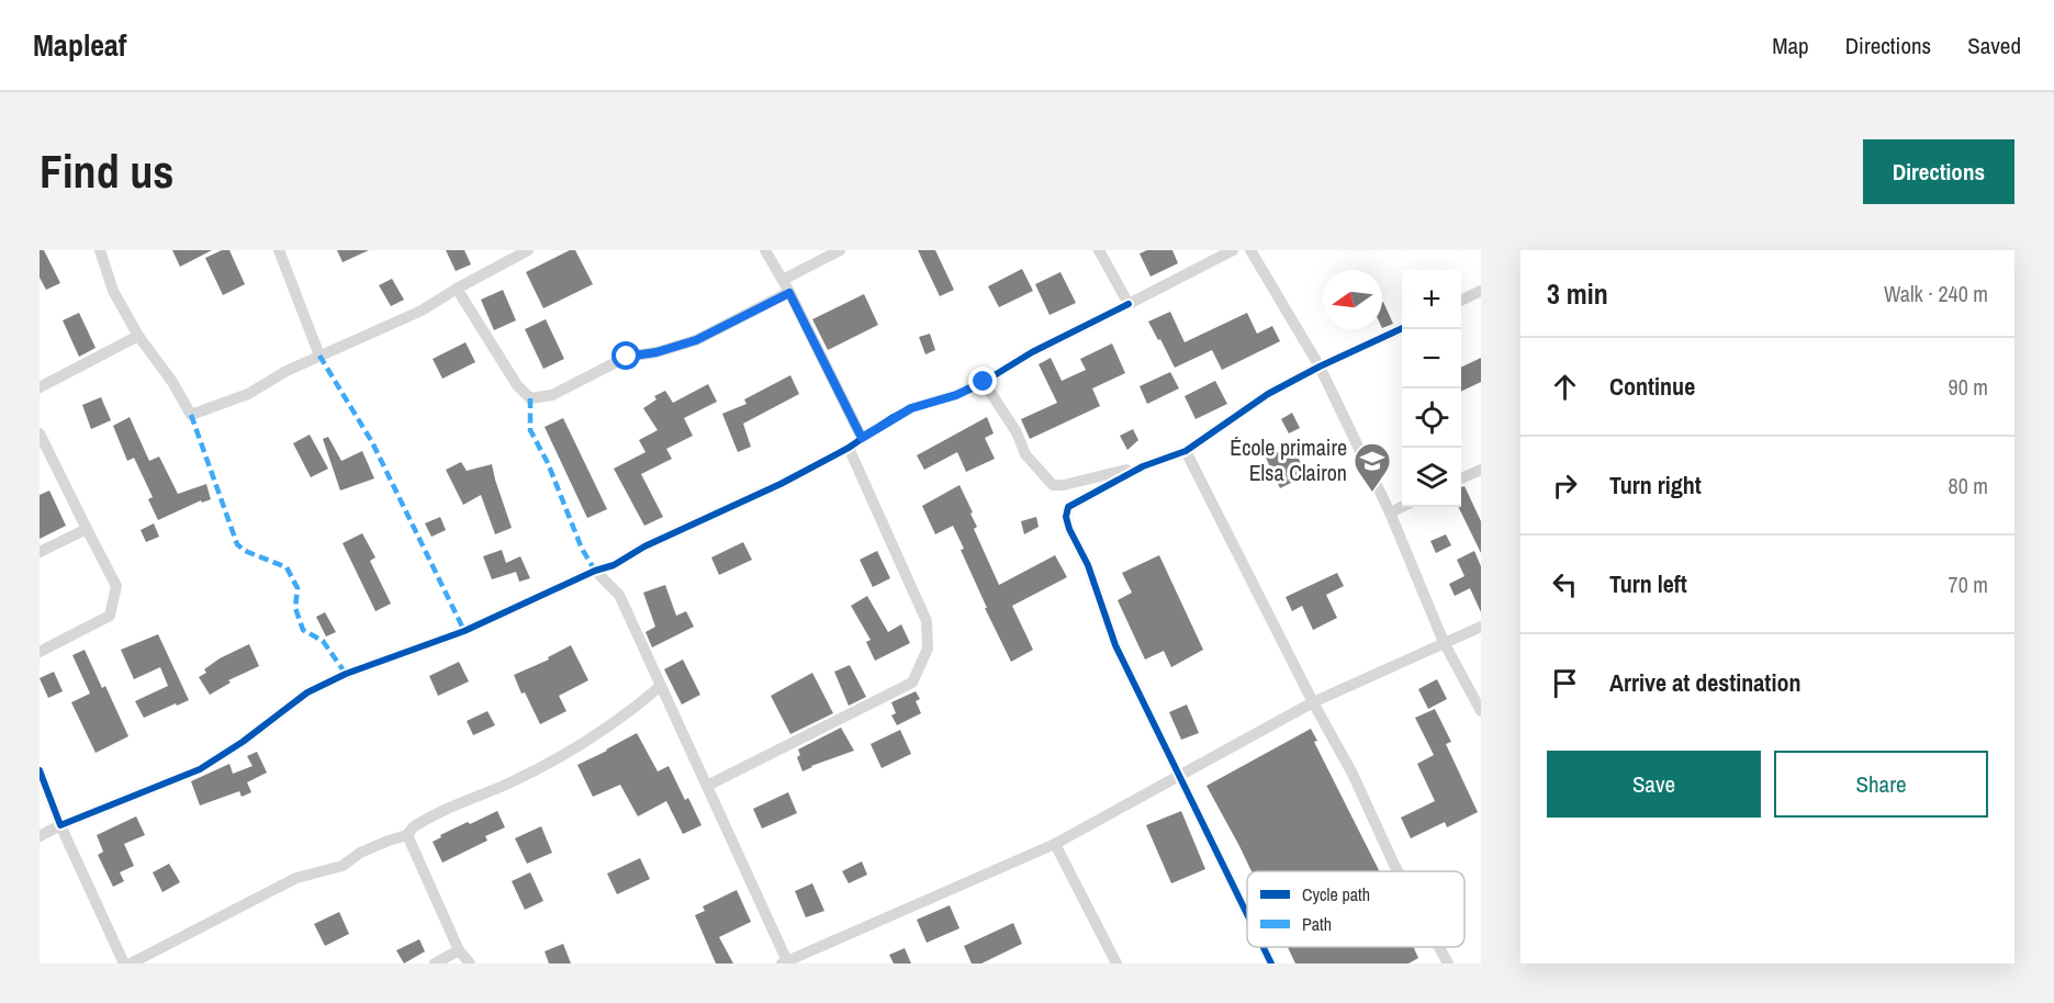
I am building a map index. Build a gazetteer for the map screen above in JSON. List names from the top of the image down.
{
  "places": {
    "school or university": ["École primaire Elsa Clairon"]
  },
  "legend": ["Cycle path", "Path"],
  "north": "left",
  "page": {
    "header": "Mapleaf",
    "nav": ["Map", "Directions", "Saved"],
    "buttons": [
      "Directions",
      ["Save", "Share"]
    ],
    "title": "Find us",
    "heading": ["3 min", "Walk · 240 m"],
    "map_buttons": ["+", "−"],
    "list": [
      ["Continue", "90 m"],
      ["Turn right", "80 m"],
      ["Turn left", "70 m"],
      "Arrive at destination"
    ]
  }
}
